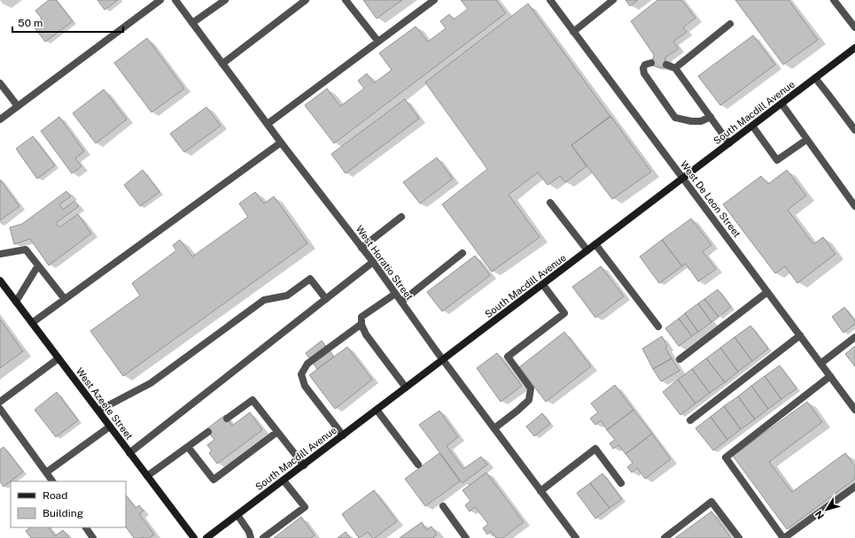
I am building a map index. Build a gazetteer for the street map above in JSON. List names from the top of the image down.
{
  "streets": {
    "street": [
      "South Macdill Avenue",
      "West De Leon Street",
      "West Horatio Street",
      "West Azeele Street"
    ]
  },
  "crossings": [
    ["South Macdill Avenue", "West De Leon Street"],
    ["South Macdill Avenue", "West Horatio Street"]
  ],
  "legend": ["Road", "Building"],
  "scale_bar": "50 m",
  "north": "bottom left"
}
